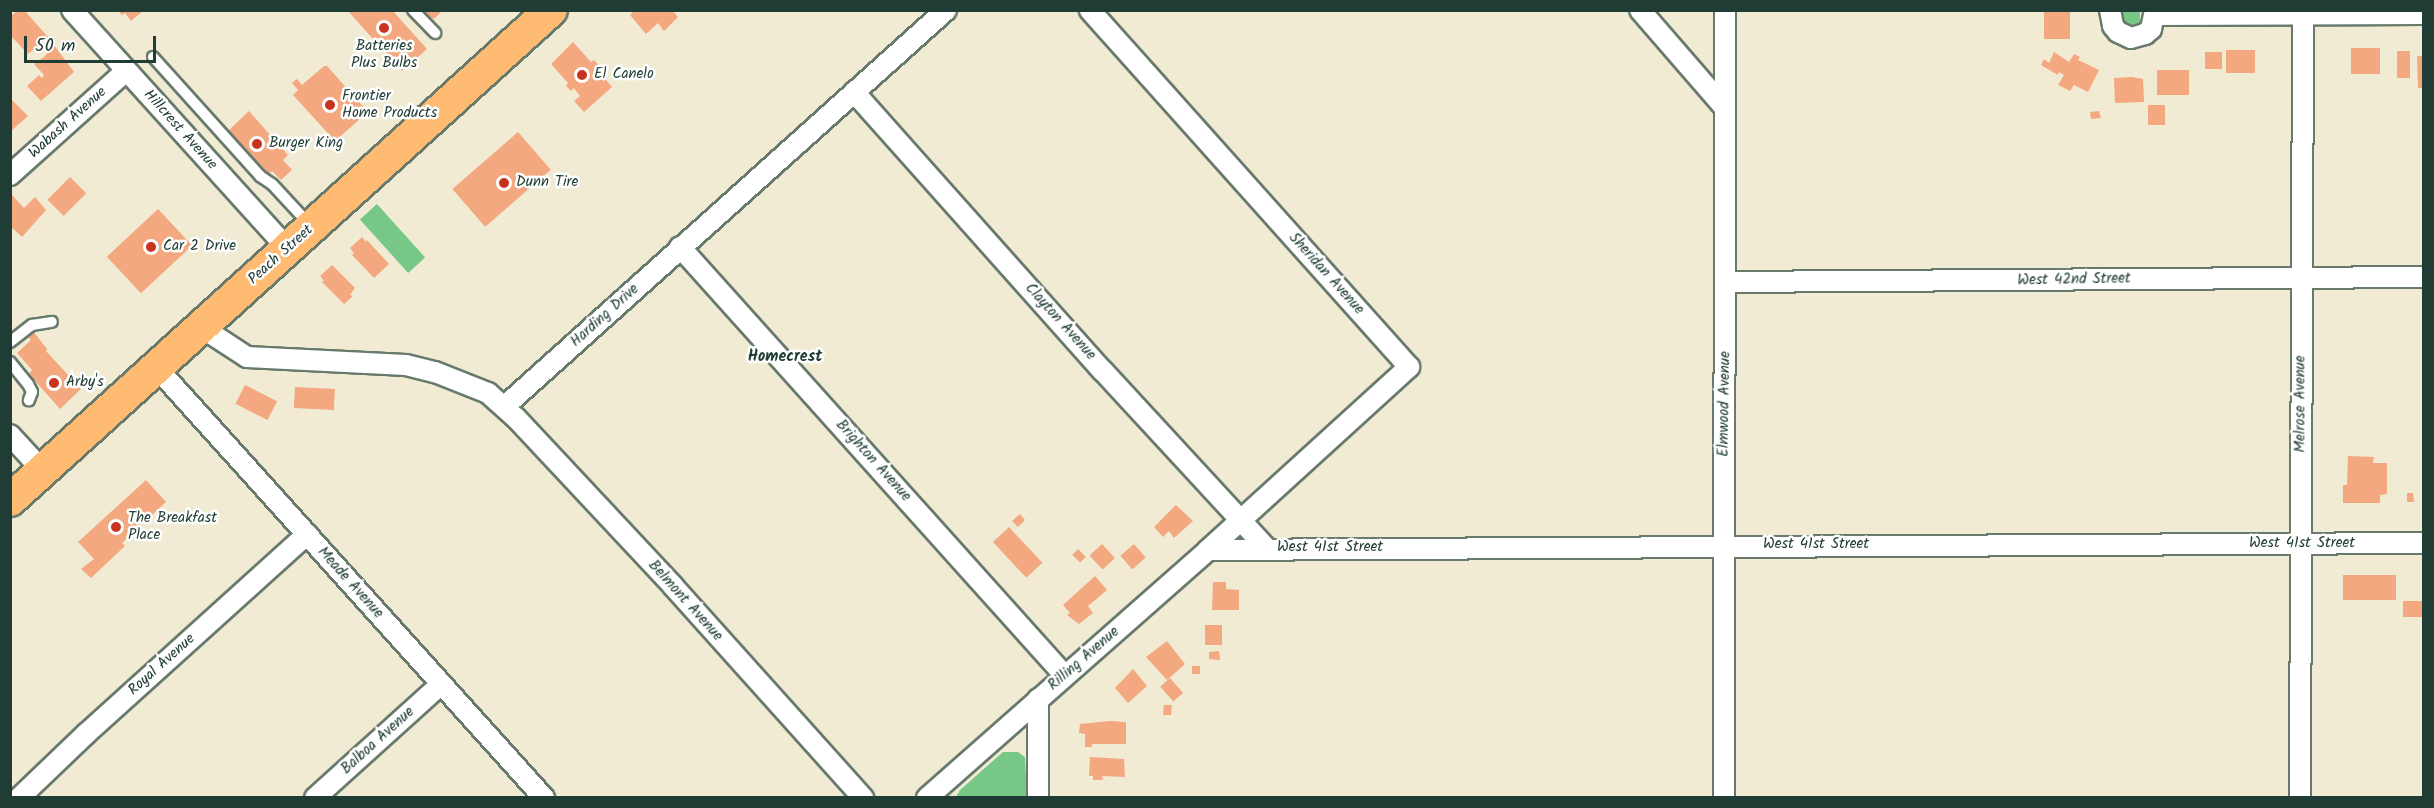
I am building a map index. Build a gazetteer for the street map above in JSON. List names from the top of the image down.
{
  "streets": {
    "main road": ["Peach Street"],
    "street": [
      "Wabash Avenue",
      "Hillcrest Avenue",
      "Sheridan Avenue",
      "West 42nd Street",
      "Harding Drive",
      "Clayton Avenue",
      "Elmwood Avenue",
      "Melrose Avenue",
      "Brighton Avenue",
      "West 41st Street",
      "Meade Avenue",
      "Belmont Avenue",
      "Rilling Avenue",
      "Royal Avenue",
      "Balboa Avenue"
    ]
  },
  "crossings": [
    ["Wabash Avenue", "Hillcrest Avenue"],
    ["Hillcrest Avenue", "Peach Street"],
    ["Peach Street", "Meade Avenue"],
    ["Sheridan Avenue", "Clayton Avenue"],
    ["Sheridan Avenue", "Rilling Avenue"],
    ["West 42nd Street", "Elmwood Avenue"],
    ["West 42nd Street", "Melrose Avenue"],
    ["Harding Drive", "Clayton Avenue"],
    ["Harding Drive", "Brighton Avenue"],
    ["Harding Drive", "Belmont Avenue"],
    ["Clayton Avenue", "West 41st Street"],
    ["Clayton Avenue", "Rilling Avenue"],
    ["Elmwood Avenue", "West 41st Street"],
    ["Melrose Avenue", "West 41st Street"],
    ["Brighton Avenue", "Rilling Avenue"],
    ["West 41st Street", "Rilling Avenue"],
    ["Meade Avenue", "Royal Avenue"],
    ["Meade Avenue", "Balboa Avenue"]
  ],
  "districts": ["Homecrest"],
  "places": [
    "Batteries Plus Bulbs",
    "El Canelo",
    "Frontier Home Products",
    "Burger King",
    "Dunn Tire",
    "Car 2 Drive",
    "Arby's",
    "The Breakfast Place"
  ],
  "scale_bar": "50 m"
}
